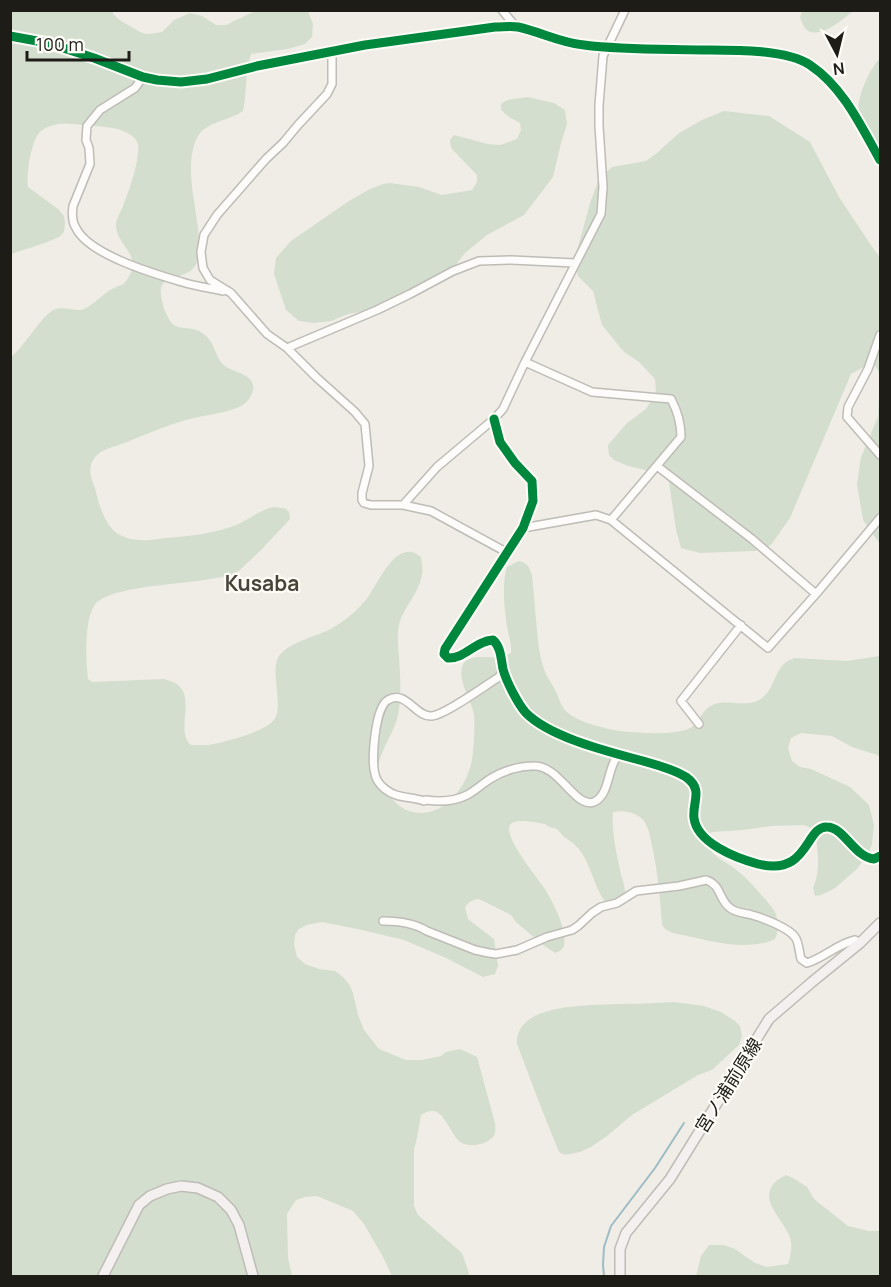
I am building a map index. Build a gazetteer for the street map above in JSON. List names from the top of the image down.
{
  "streets": {
    "street": ["宮ノ浦前原線"]
  },
  "districts": ["Kusaba"],
  "scale_bar": "100 m",
  "north": "bottom"
}
